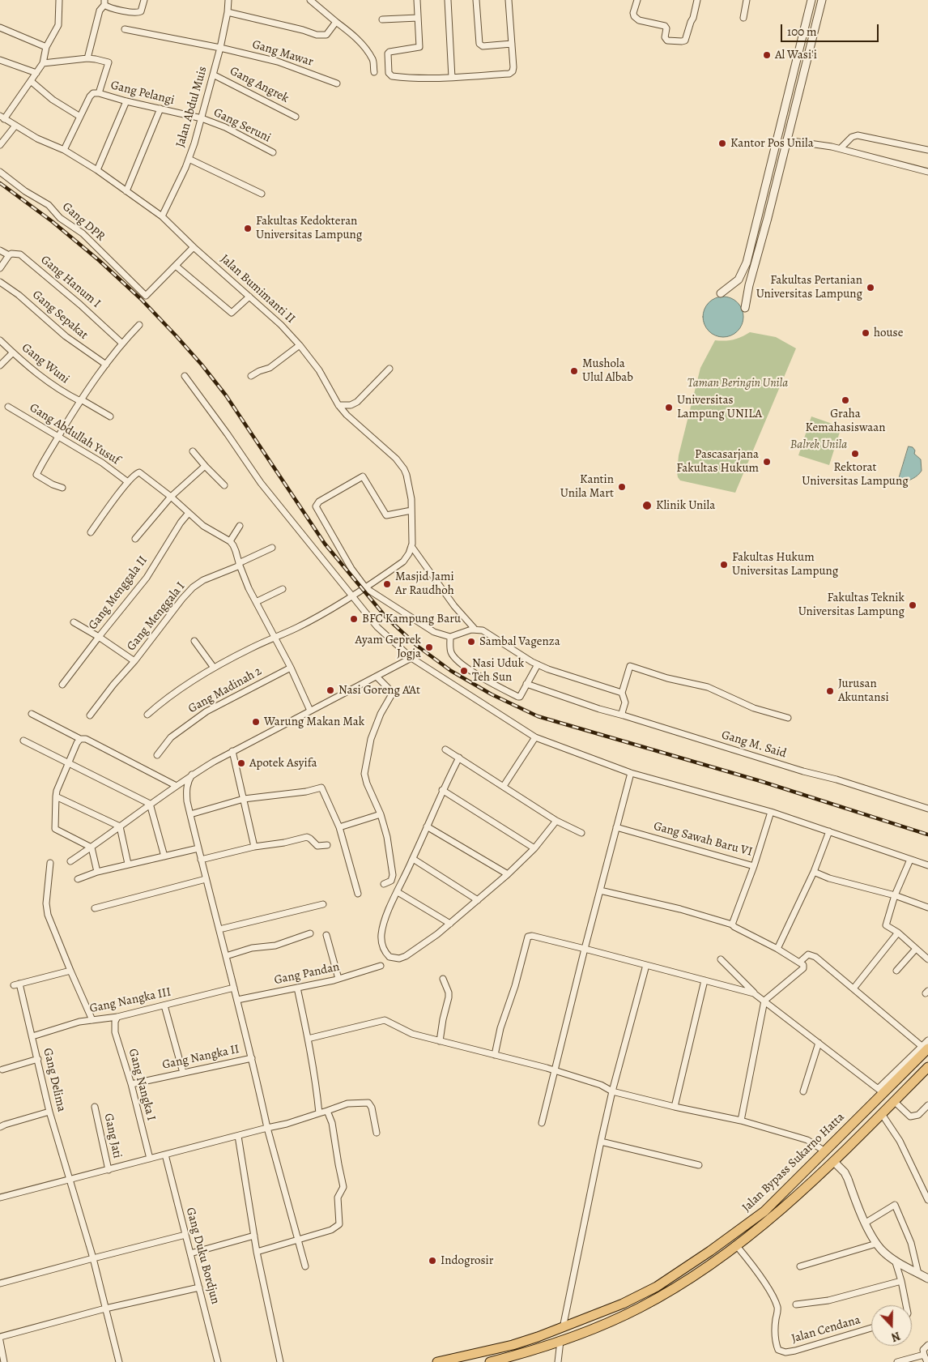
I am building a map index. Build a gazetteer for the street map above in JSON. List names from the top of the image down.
{
  "streets": {
    "highway": ["Jalan Bypass Sukarno Hatta"],
    "street": [
      "Gang Mawar",
      "Gang Angrek",
      "Gang Pelangi",
      "Jalan Abdul Muis",
      "Gang Seruni",
      "Gang DPR",
      "Gang Hanum I",
      "Jalan Bumimanti II",
      "Gang Sepakat",
      "Gang Wuni",
      "Gang Abdullah Yusuf",
      "Gang Menggala II",
      "Gang Menggala I",
      "Gang Madinah 2",
      "Gang M. Said",
      "Gang Sawah Baru VI",
      "Gang Pandan",
      "Gang Nangka III",
      "Gang Nangka II",
      "Gang Delima",
      "Gang Nangka I",
      "Gang Jati",
      "Gang Duku Bordjun",
      "Jalan Cendana"
    ]
  },
  "crossings": [
    ["Gang Mawar", "Jalan Abdul Muis"],
    ["Gang Angrek", "Jalan Abdul Muis"],
    ["Gang Pelangi", "Jalan Abdul Muis"],
    ["Gang Pelangi", "Gang Seruni"],
    ["Gang Pelangi", "Jalan Bumimanti II"],
    ["Jalan Abdul Muis", "Gang Seruni"],
    ["Jalan Abdul Muis", "Jalan Bumimanti II"],
    ["Gang Nangka III", "Gang Delima"],
    ["Gang Nangka III", "Gang Nangka I"],
    ["Gang Nangka II", "Gang Nangka I"],
    ["Jalan Bypass Sukarno Hatta", "Jalan Cendana"]
  ],
  "parks": ["Taman Beringin Unila", "Balrek Unila"],
  "places": [
    "Al Wasi'i",
    "Kantor Pos Unila",
    "Fakultas Kedokteran Universitas Lampung",
    "Fakultas Pertanian Universitas Lampung",
    "house",
    "Mushola Ulul Albab",
    "Graha Kemahasiswaan",
    "Universitas Lampung UNILA",
    "Rektorat Universitas Lampung",
    "Pascasarjana Fakultas Hukum",
    "Kantin Unila Mart",
    "Klinik Unila",
    "Fakultas Hukum Universitas Lampung",
    "Masjid Jami Ar Raudhoh",
    "Fakultas Teknik Universitas Lampung",
    "BFC Kampung Baru",
    "Sambal Vagenza",
    "Ayam Geprek Jogja",
    "Nasi Uduk Teh Sun",
    "Nasi Goreng A'At",
    "Jurusan Akuntansi",
    "Warung Makan Mak",
    "Apotek Asyifa",
    "Indogrosir"
  ],
  "scale_bar": "100 m",
  "north": "bottom"
}
